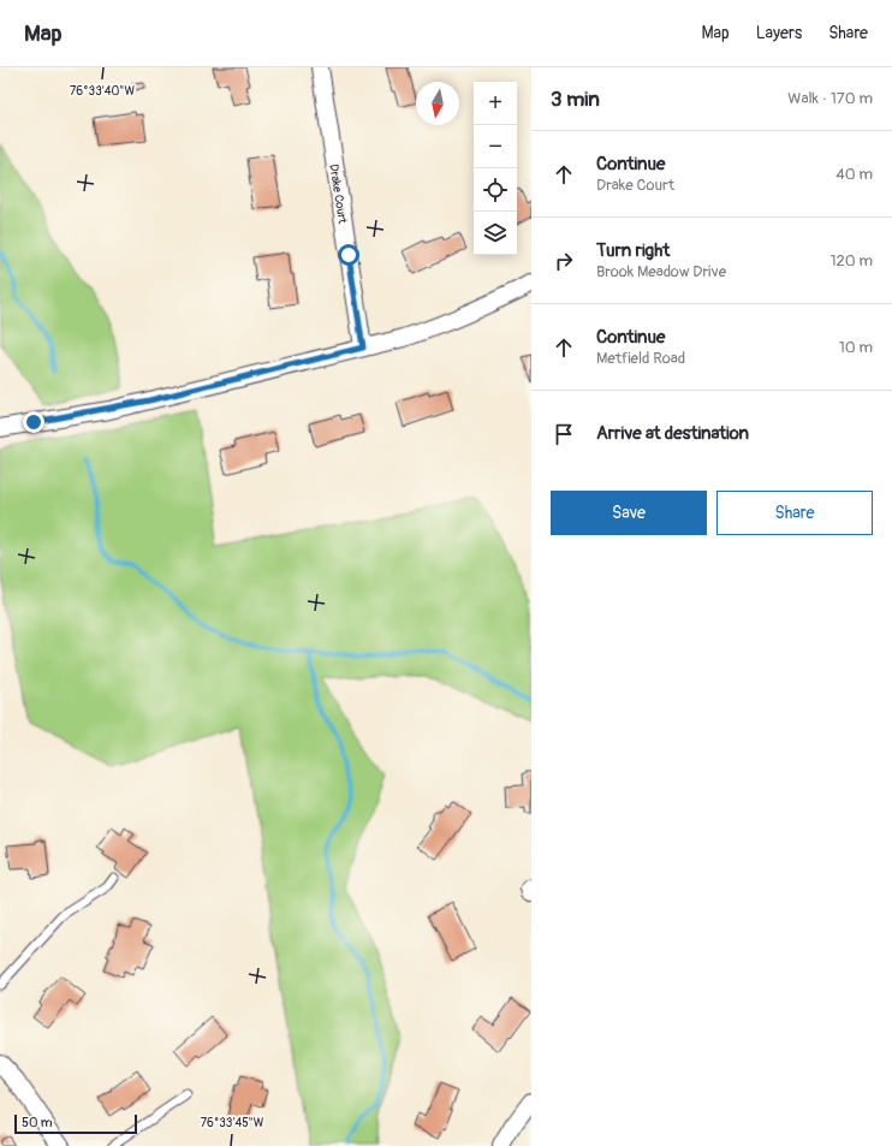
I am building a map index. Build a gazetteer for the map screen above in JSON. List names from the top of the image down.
{
  "streets": {
    "street": ["Drake Court"]
  },
  "scale_bar": "50 m",
  "north": "bottom",
  "page": {
    "header": "Map",
    "nav": ["Map", "Layers", "Share"],
    "heading": ["3 min", "Walk · 170 m"],
    "map_buttons": ["+", "−"],
    "list": [
      ["Continue", "Drake Court", "40 m"],
      ["Turn right", "Brook Meadow Drive", "120 m"],
      ["Continue", "Metfield Road", "10 m"],
      "Arrive at destination"
    ],
    "buttons": ["Save", "Share"],
    "scale": "50 m"
  },
  "coordinates": ["76°33'40\"W", "76°33'45\"W"]
}
